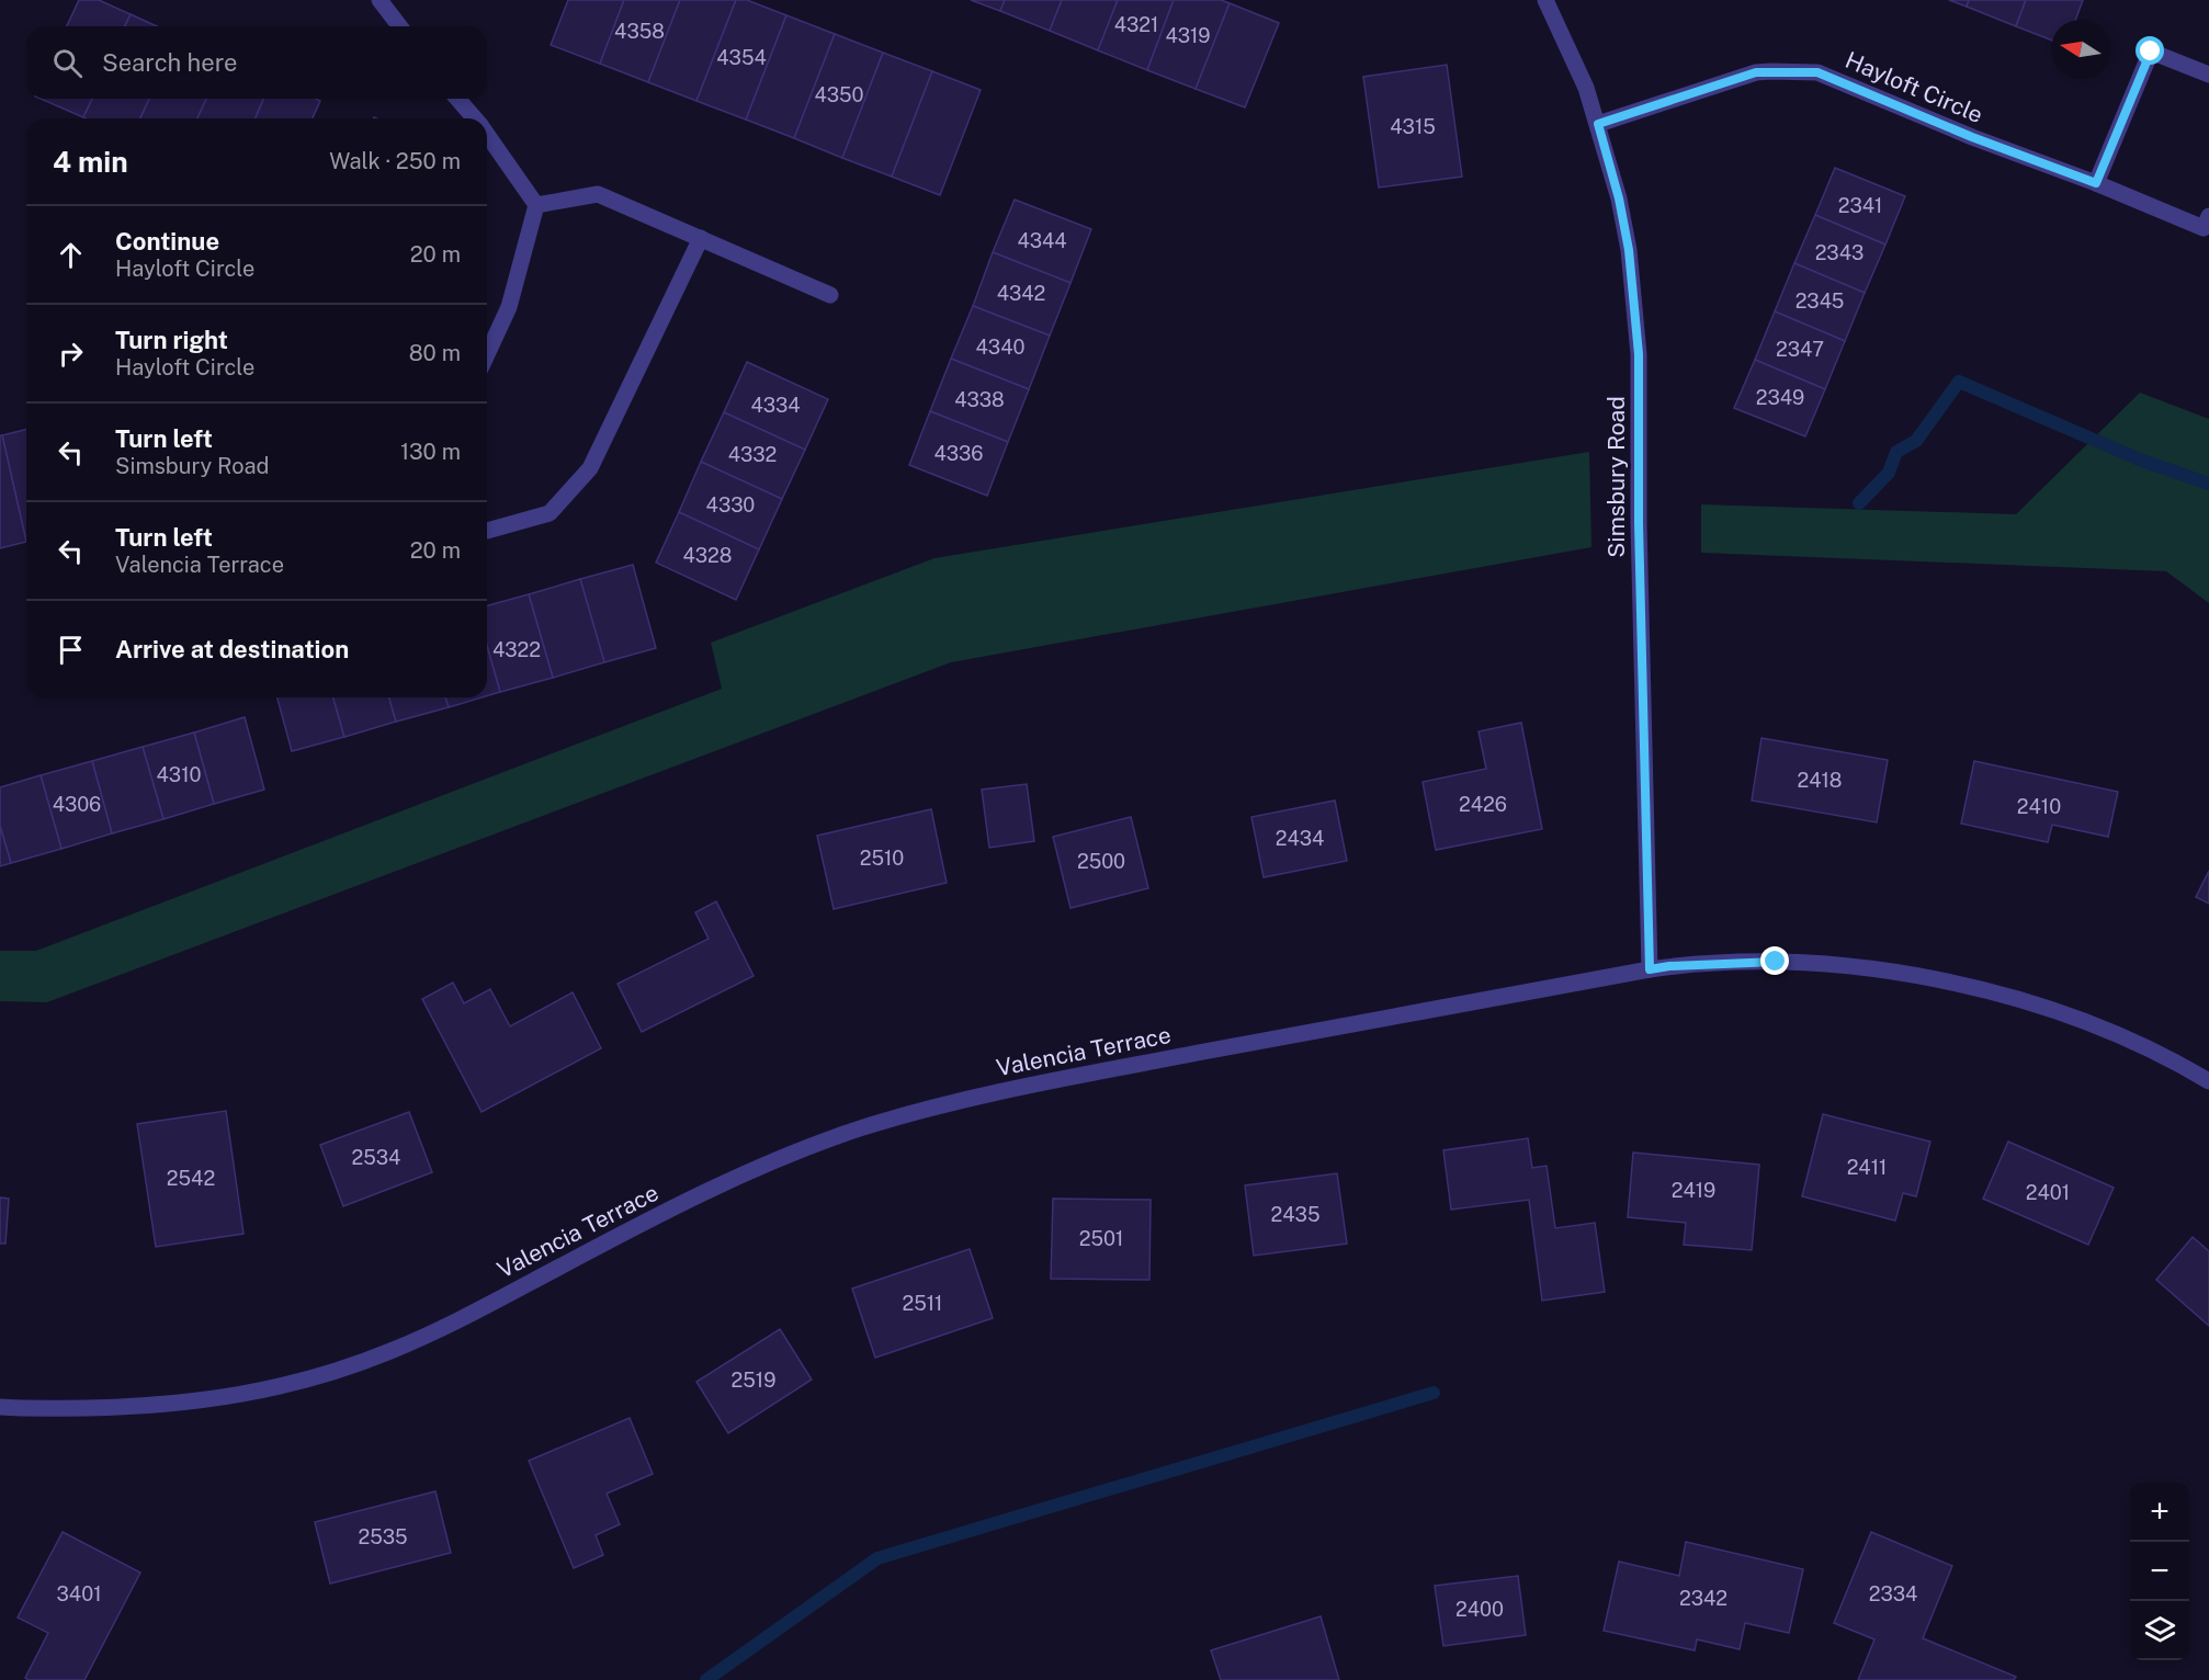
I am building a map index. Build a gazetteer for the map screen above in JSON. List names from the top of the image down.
{
  "streets": {
    "street": ["Hayloft Circle", "Simsbury Road", "Valencia Terrace"]
  },
  "crossings": [
    ["Hayloft Circle", "Simsbury Road"],
    ["Simsbury Road", "Valencia Terrace"]
  ],
  "house_numbers": [
    "4321",
    "4358",
    "4319",
    "4354",
    "4350",
    "4315",
    "2341",
    "4344",
    "2343",
    "4342",
    "2345",
    "4340",
    "2347",
    "2349",
    "4338",
    "4334",
    "4336",
    "4332",
    "4330",
    "4328",
    "4322",
    "4310",
    "2418",
    "4306",
    "2426",
    "2410",
    "2434",
    "2510",
    "2500",
    "2534",
    "2411",
    "2542",
    "2419",
    "2401",
    "2435",
    "2501",
    "2511",
    "2519",
    "2535",
    "3401",
    "2334",
    "2342",
    "2400"
  ],
  "north": "left",
  "page": {
    "search": "Search here",
    "heading": ["4 min", "Walk · 250 m"],
    "list": [
      ["Continue", "Hayloft Circle", "20 m"],
      ["Turn right", "Hayloft Circle", "80 m"],
      ["Turn left", "Simsbury Road", "130 m"],
      ["Turn left", "Valencia Terrace", "20 m"],
      "Arrive at destination"
    ],
    "map_buttons": ["+", "−"]
  }
}
